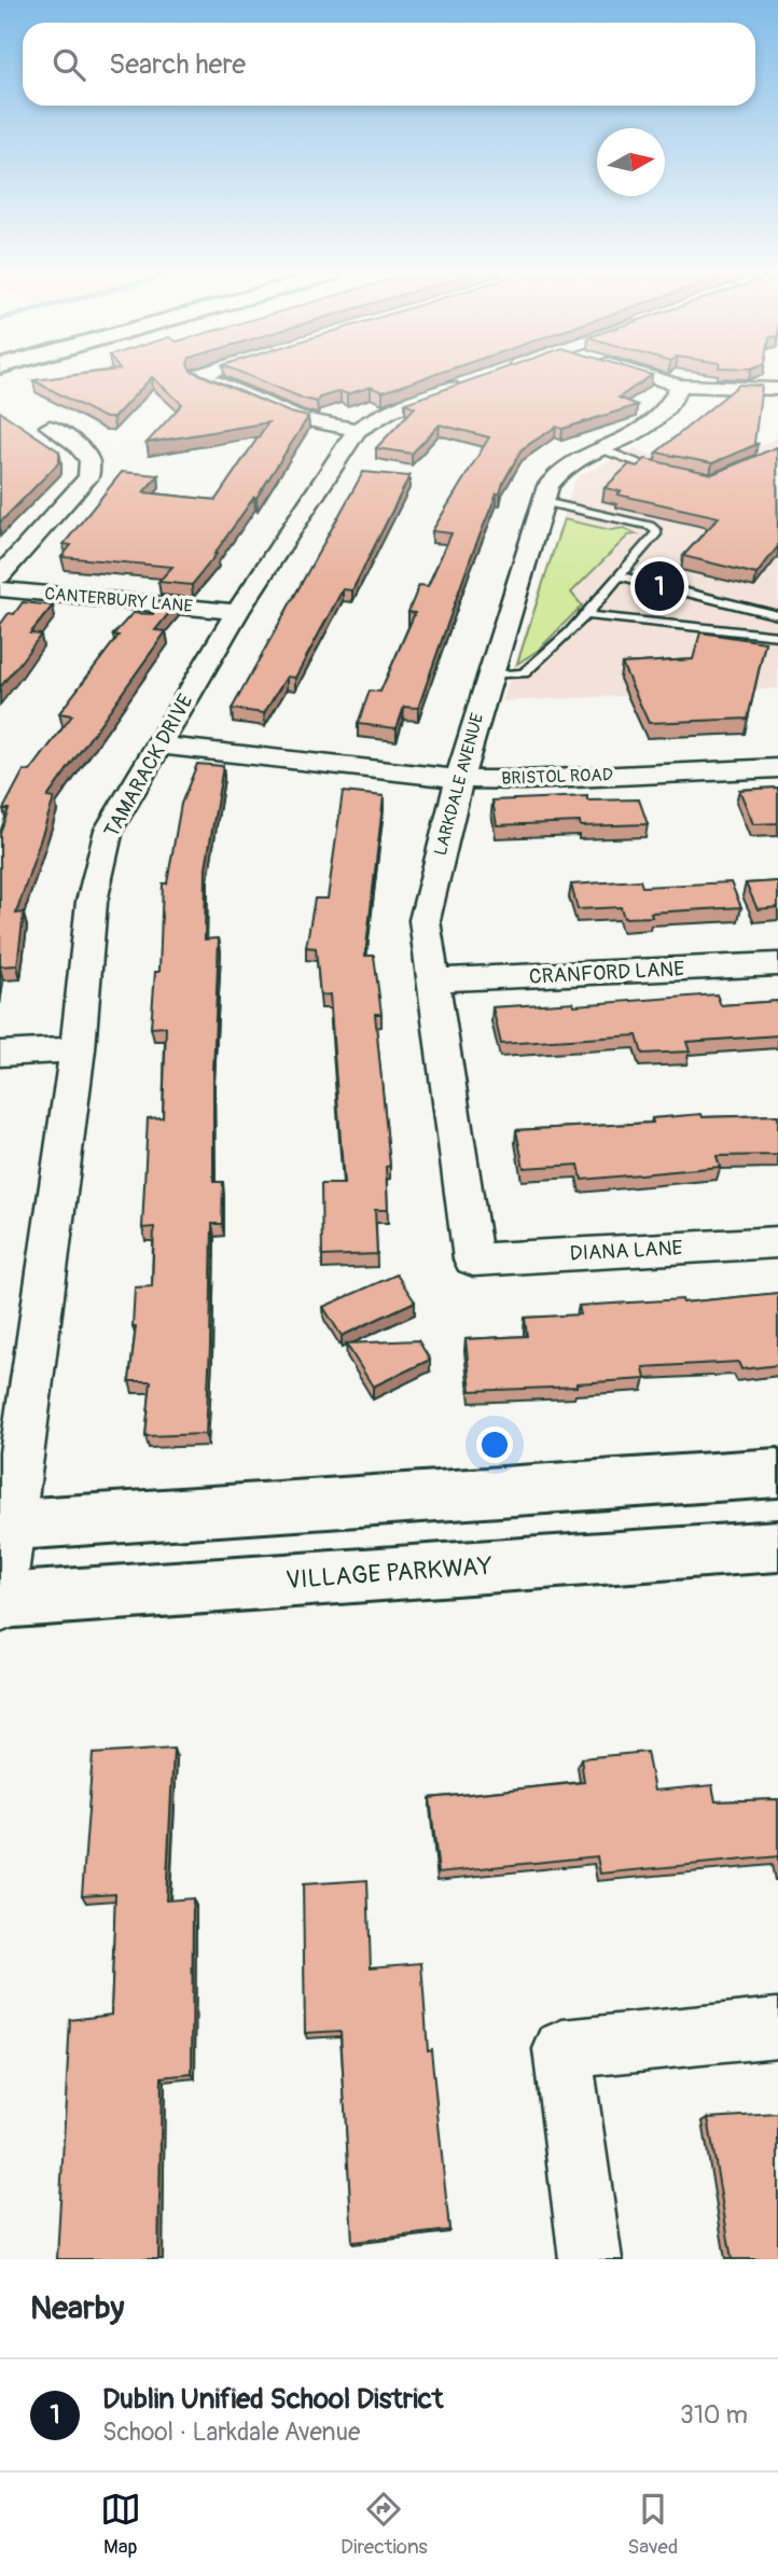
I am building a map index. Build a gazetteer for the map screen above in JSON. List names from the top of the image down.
{
  "streets": {
    "main road": ["VILLAGE PARKWAY"],
    "street": [
      "CANTERBURY LANE",
      "TAMARACK DRIVE",
      "BRISTOL ROAD",
      "LARKDALE AVENUE",
      "CRANFORD LANE",
      "DIANA LANE"
    ]
  },
  "crossings": [
    ["CANTERBURY LANE", "TAMARACK DRIVE"],
    ["TAMARACK DRIVE", "BRISTOL ROAD"],
    ["TAMARACK DRIVE", "VILLAGE PARKWAY"],
    ["BRISTOL ROAD", "LARKDALE AVENUE"],
    ["LARKDALE AVENUE", "CRANFORD LANE"],
    ["LARKDALE AVENUE", "DIANA LANE"]
  ],
  "north": "right",
  "page": {
    "search": "Search here",
    "pins": "1",
    "heading": "Nearby",
    "list": [
      {
        "mark": "1",
        "name": "Dublin Unified School District",
        "note": "School · Larkdale Avenue",
        "value": "310 m"
      }
    ],
    "nav": ["Map", "Directions", "Saved"]
  }
}
